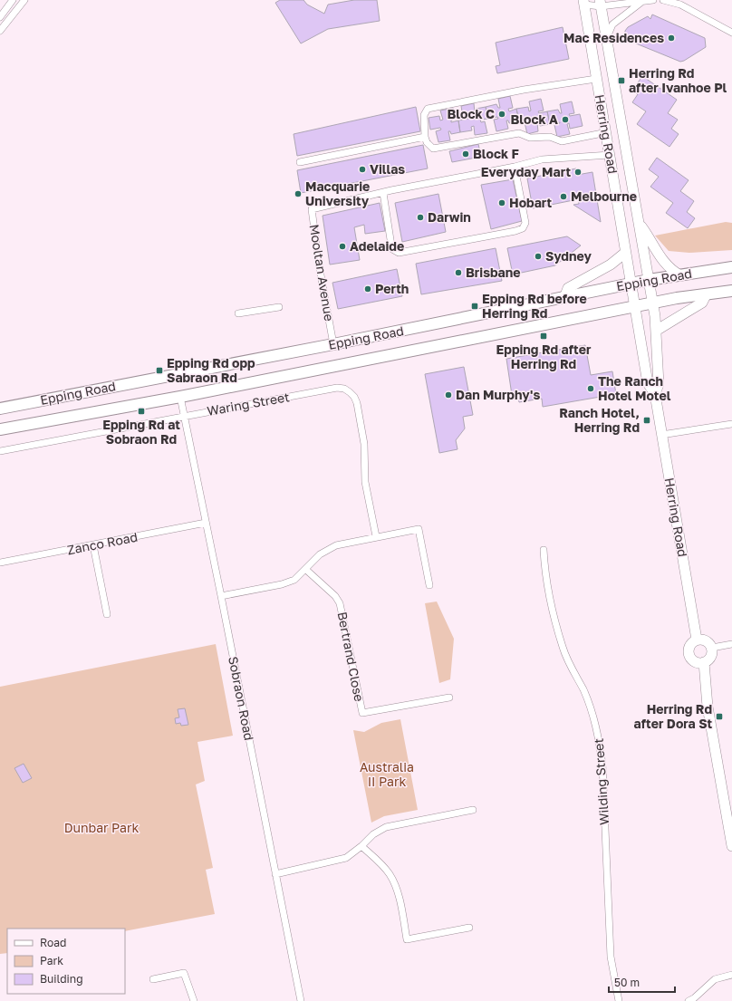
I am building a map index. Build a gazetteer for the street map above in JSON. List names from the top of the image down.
{
  "streets": {
    "main road": ["Herring Road", "Epping Road"],
    "street": [
      "Mooltan Avenue",
      "Waring Street",
      "Zanco Road",
      "Bertrand Close",
      "Sobraon Road",
      "Wilding Street"
    ]
  },
  "crossings": [
    ["Herring Road", "Mooltan Avenue"],
    ["Herring Road", "Epping Road"],
    ["Mooltan Avenue", "Epping Road"],
    ["Epping Road", "Sobraon Road"],
    ["Waring Street", "Sobraon Road"],
    ["Zanco Road", "Sobraon Road"]
  ],
  "parks": ["Australia II Park", "Dunbar Park"],
  "places": {
    "other": [
      "Mac Residences",
      "Block C",
      "Block A",
      "Block F",
      "Villas",
      "Everyday Mart",
      "Macquarie University",
      "Melbourne",
      "Hobart",
      "Darwin",
      "Adelaide",
      "Sydney",
      "Brisbane",
      "Perth",
      "The Ranch Hotel Motel",
      "Dan Murphy's"
    ],
    "transit": [
      "Herring Rd after Ivanhoe Pl",
      "Epping Rd before Herring Rd",
      "Epping Rd after Herring Rd",
      "Epping Rd opp Sabraon Rd",
      "Epping Rd at Sobraon Rd",
      "Ranch Hotel, Herring Rd",
      "Herring Rd after Dora St"
    ]
  },
  "legend": ["Road", "Park", "Building"],
  "scale_bar": "50 m"
}
